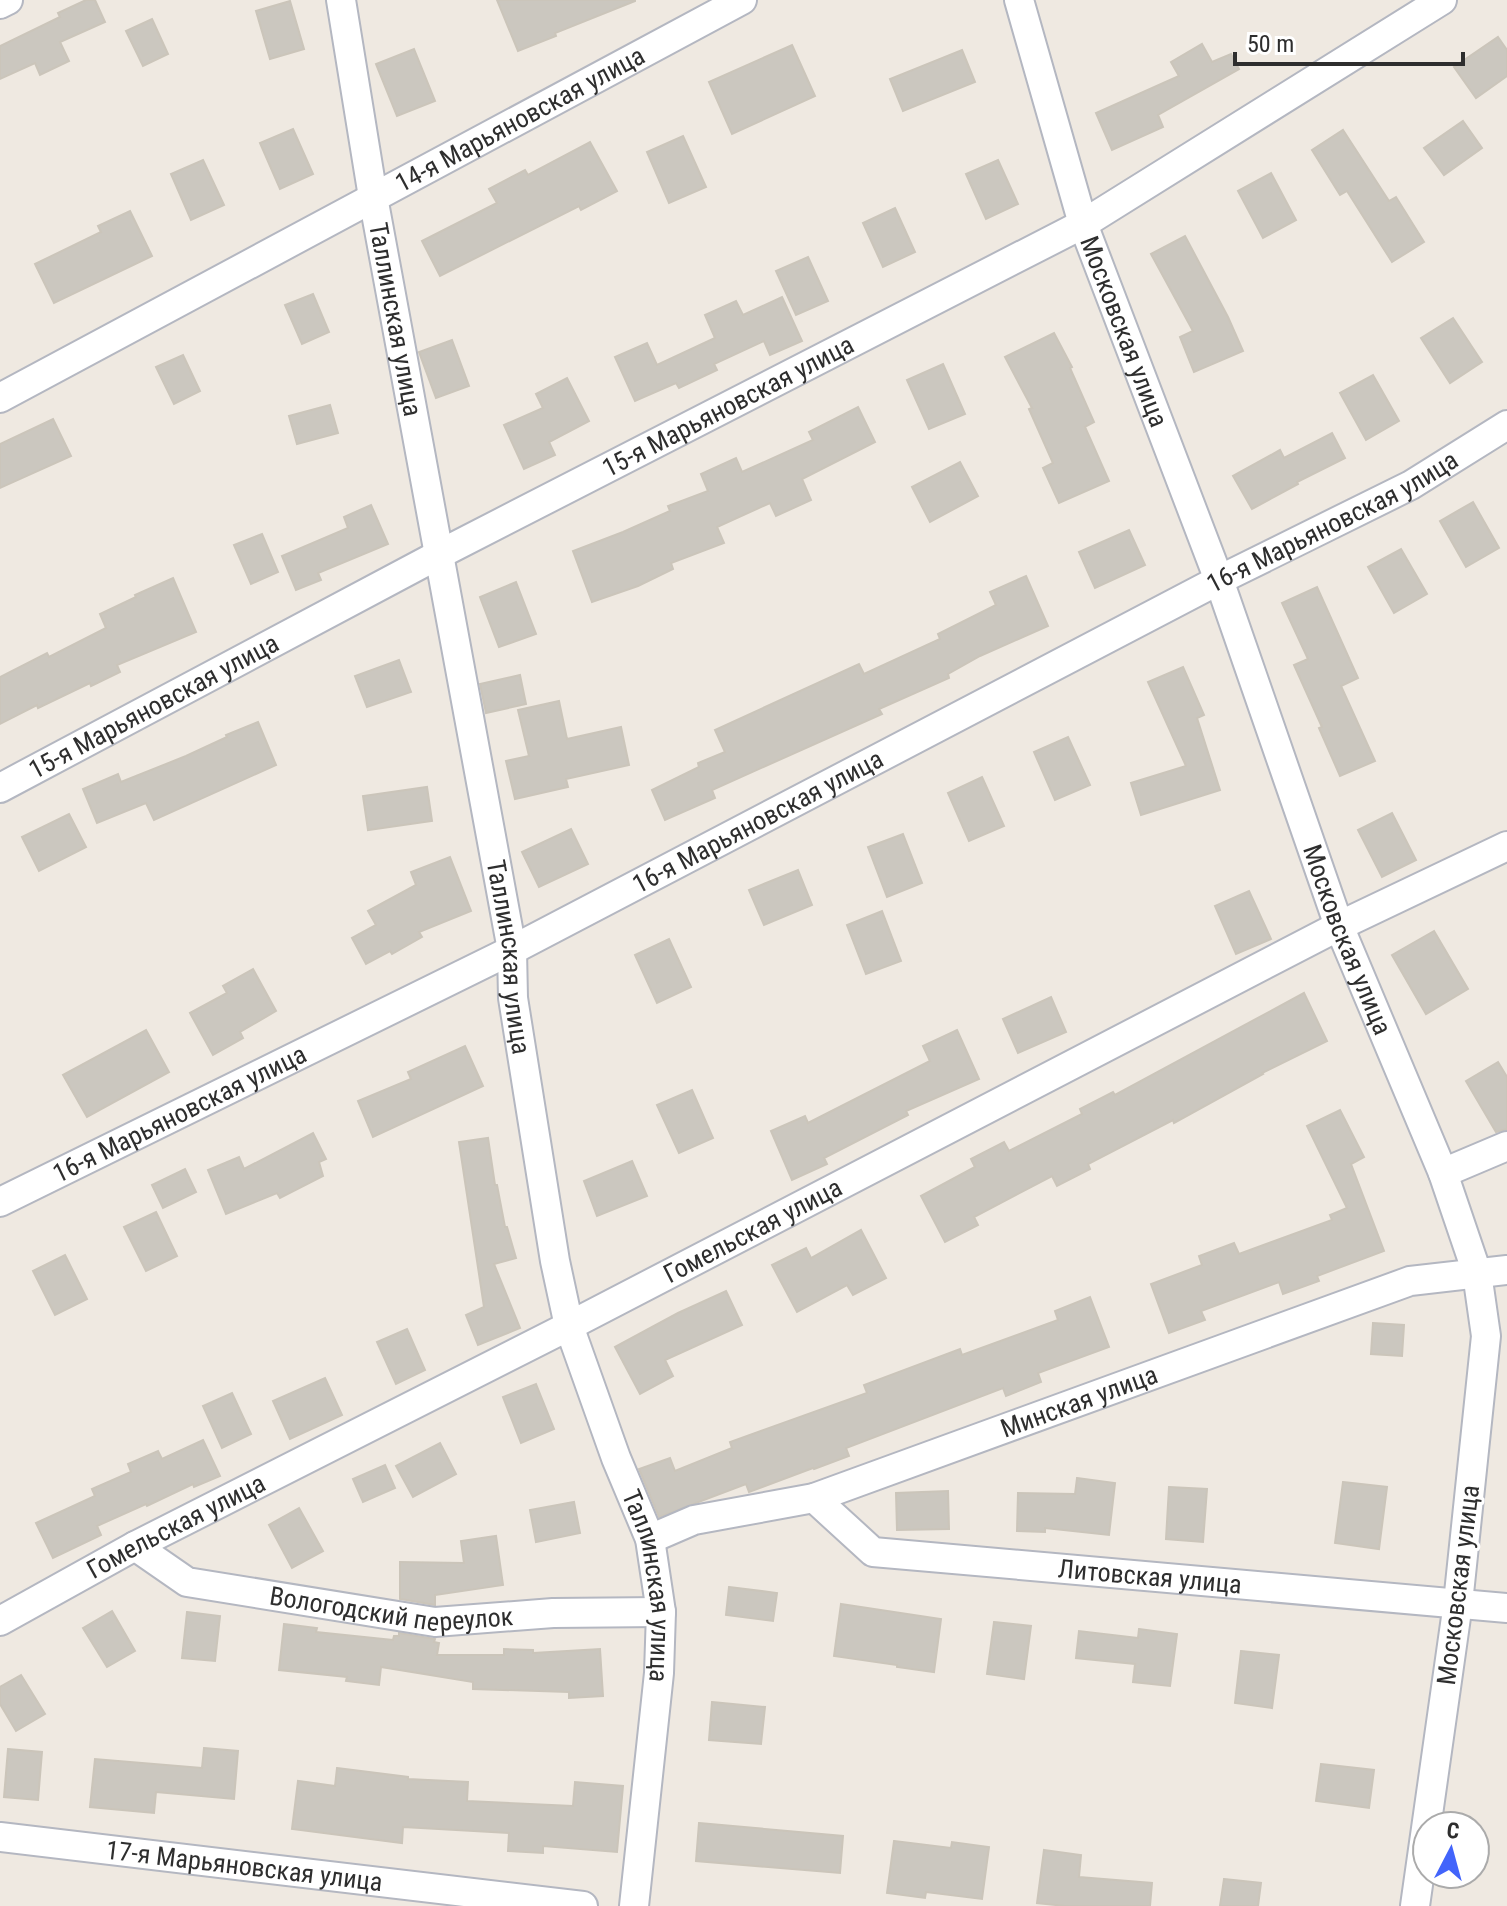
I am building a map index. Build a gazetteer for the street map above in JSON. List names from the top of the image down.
{
  "streets": {
    "street": [
      "14-я Марьяновская улица",
      "Таллинская улица",
      "Московская улица",
      "15-я Марьяновская улица",
      "16-я Марьяновская улица",
      "Гомельская улица",
      "Минская улица",
      "Литовская улица",
      "Вологодский переулок",
      "17-я Марьяновская улица"
    ]
  },
  "crossings": [
    ["14-я Марьяновская улица", "Таллинская улица"],
    ["Таллинская улица", "15-я Марьяновская улица"],
    ["Таллинская улица", "16-я Марьяновская улица"],
    ["Таллинская улица", "Гомельская улица"],
    ["Таллинская улица", "Минская улица"],
    ["Таллинская улица", "Вологодский переулок"],
    ["Московская улица", "15-я Марьяновская улица"],
    ["Московская улица", "16-я Марьяновская улица"],
    ["Московская улица", "Гомельская улица"],
    ["Московская улица", "Минская улица"],
    ["Московская улица", "Литовская улица"],
    ["Гомельская улица", "Вологодский переулок"],
    ["Минская улица", "Литовская улица"]
  ],
  "scale_bar": "50 m",
  "north": "top"
}
